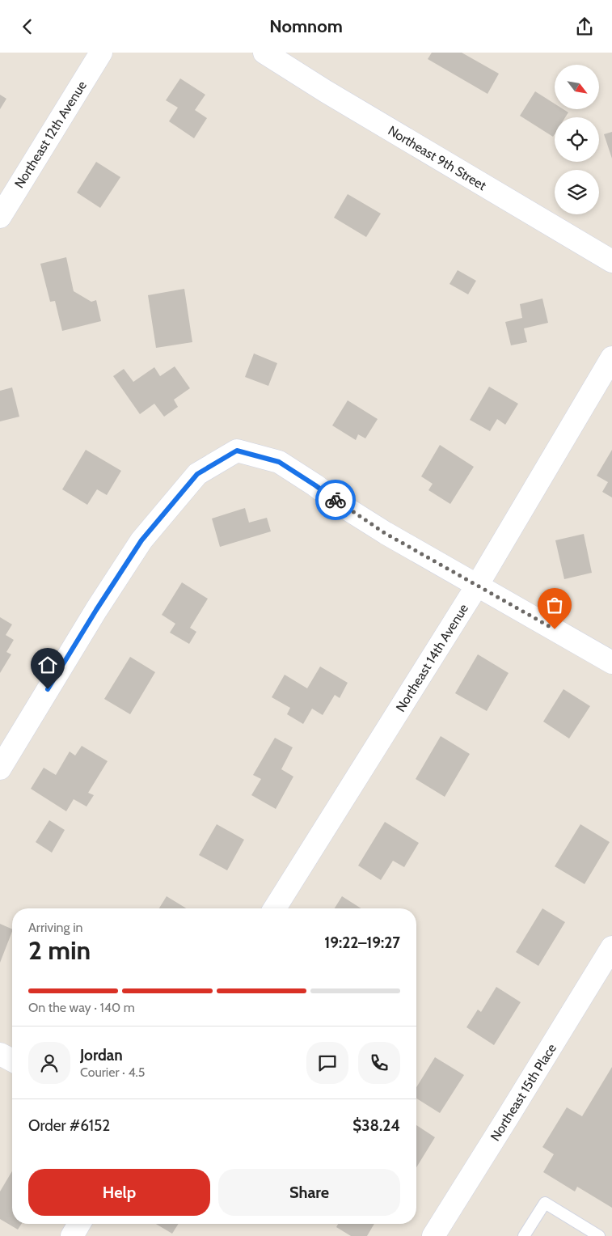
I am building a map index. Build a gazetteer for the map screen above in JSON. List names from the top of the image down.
{
  "streets": {
    "street": [
      "Northeast 12th Avenue",
      "Northeast 9th Street",
      "Northeast 14th Avenue",
      "Northeast 15th Place"
    ]
  },
  "north": "bottom right",
  "page": {
    "header": "Nomnom",
    "heading": ["2 min", "Arriving in", "19:22–19:27"],
    "panel": [
      "Jordan",
      "Courier · 4.5",
      "Order #6152",
      "$38.24"
    ],
    "bar": "On the way · 140 m",
    "buttons": ["Help", "Share"]
  }
}
